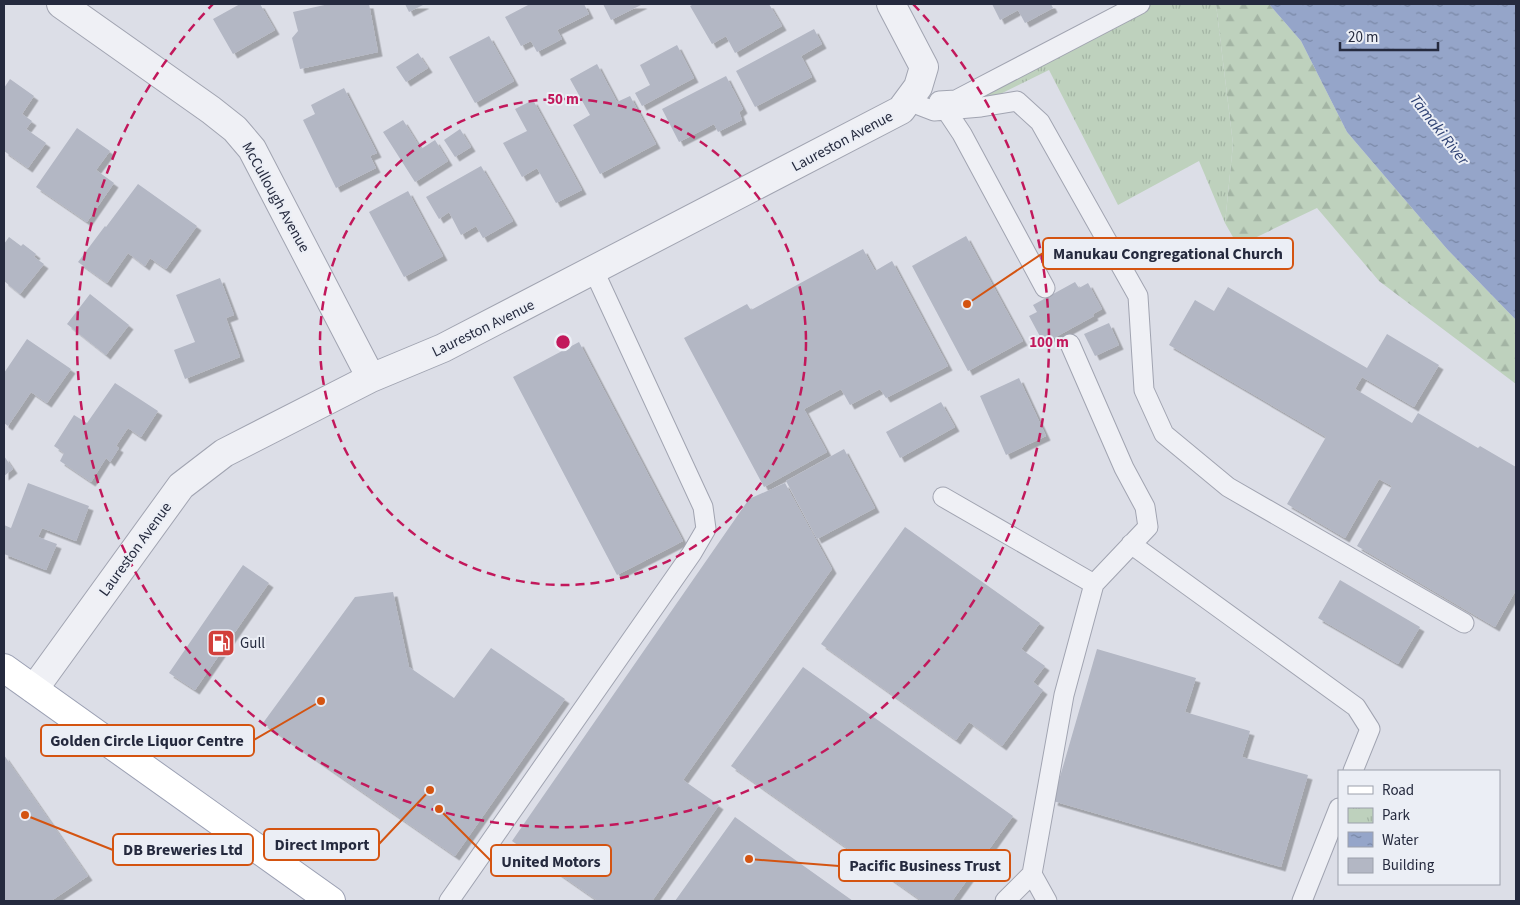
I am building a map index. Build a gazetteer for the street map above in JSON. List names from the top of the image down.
{
  "streets": {
    "street": ["Laureston Avenue", "McCullough Avenue"]
  },
  "crossings": [
    ["Laureston Avenue", "McCullough Avenue"]
  ],
  "water": ["Tāmaki River"],
  "places": {
    "other": [
      "Manukau Congregational Church",
      "Golden Circle Liquor Centre",
      "Direct Import",
      "United Motors",
      "DB Breweries Ltd",
      "Pacific Business Trust"
    ],
    "fuel station": ["Gull"]
  },
  "legend": [
    "Road",
    "Park",
    "Water",
    "Building"
  ],
  "scale_bar": "20 m",
  "rings": ["50 m", "100 m"]
}
